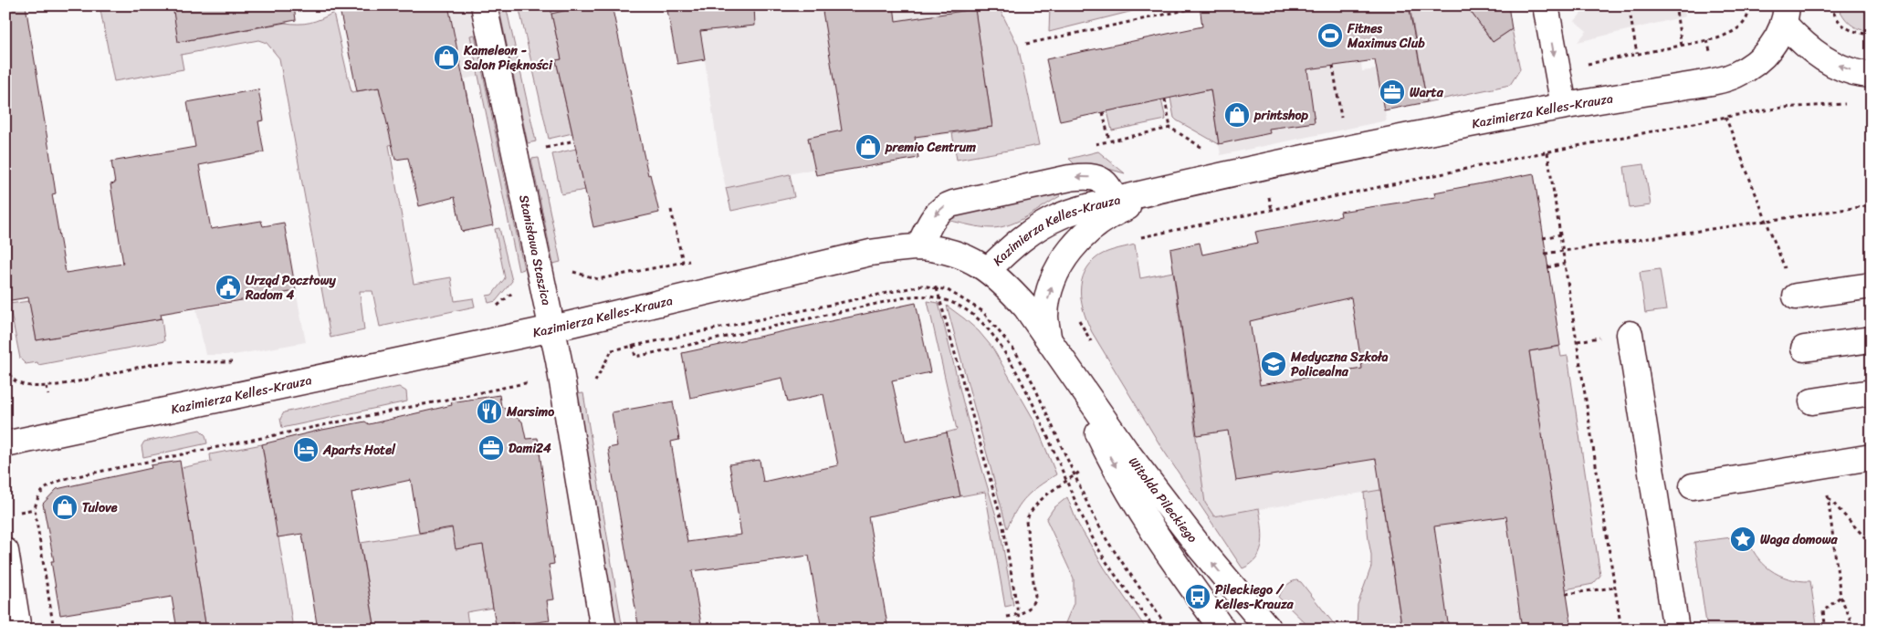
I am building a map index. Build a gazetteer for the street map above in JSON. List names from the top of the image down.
{
  "streets": {
    "street": ["Kazimierza Kelles-Krauza", "Stanisława Staszica", "Witolda Pileckiego"]
  },
  "crossings": [
    ["Kazimierza Kelles-Krauza", "Stanisława Staszica"],
    ["Kazimierza Kelles-Krauza", "Witolda Pileckiego"]
  ],
  "places": {
    "sports": ["Fitnes Maximus Club"],
    "shop": [
      "Kameleon - Salon Piękności",
      "printshop",
      "premio Centrum",
      "Tulove"
    ],
    "office": ["Warta", "Dami24"],
    "public building": ["Urząd Pocztowy Radom 4"],
    "school or university": ["Medyczna Szkoła Policealna"],
    "restaurant": ["Marsimo"],
    "hotel": ["Aparts Hotel"],
    "place": ["Waga domowa"],
    "bus stop": ["Pileckiego / Kelles-Krauza"]
  }
}
